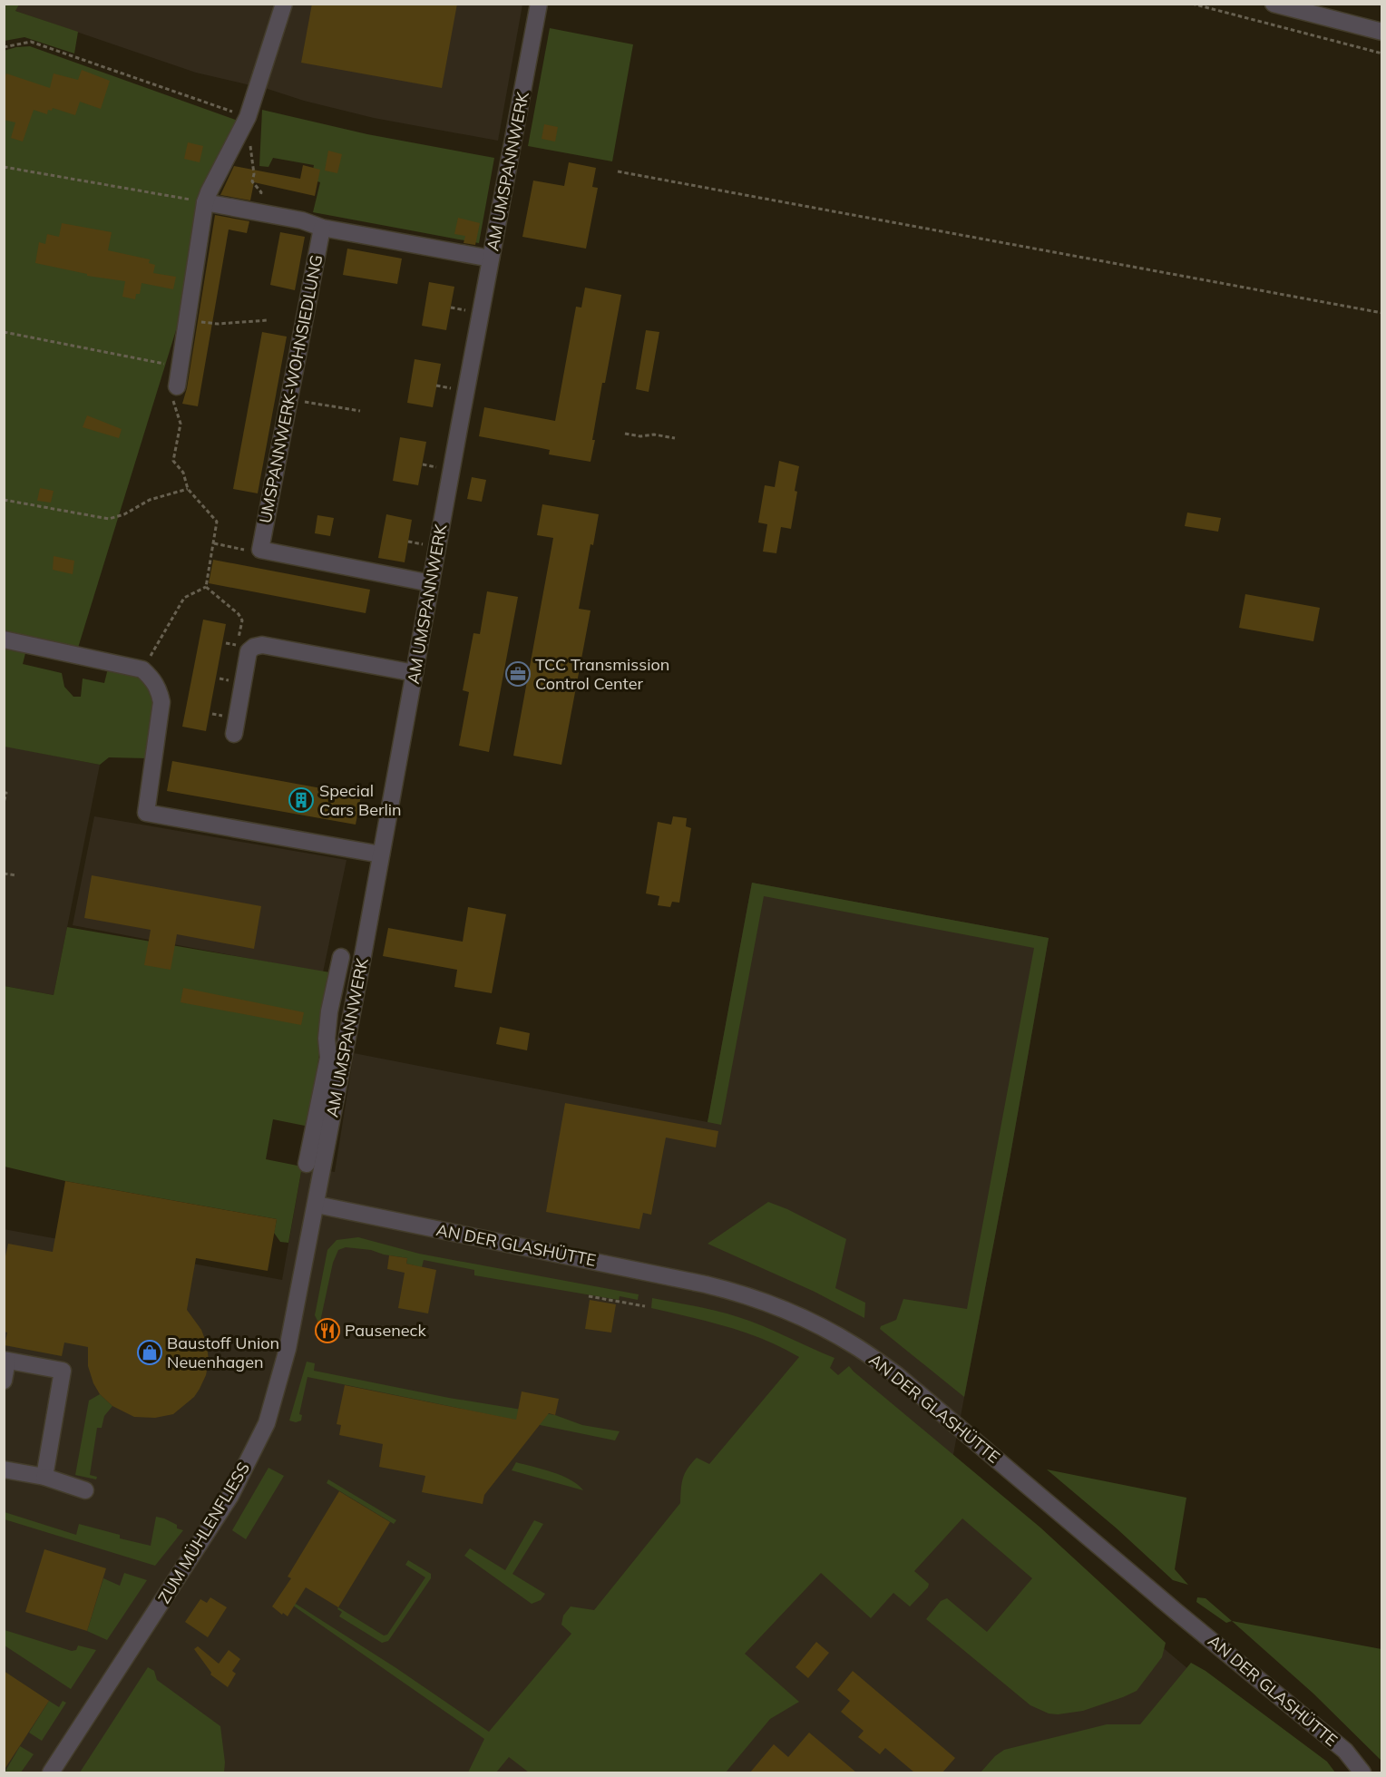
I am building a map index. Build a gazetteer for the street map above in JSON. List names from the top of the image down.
{
  "streets": {
    "street": [
      "AM UMSPANNWERK",
      "UMSPANNWERK-WOHNSIEDLUNG",
      "AN DER GLASHÜTTE",
      "ZUM MÜHLENFLIESS"
    ]
  },
  "crossings": [
    ["AM UMSPANNWERK", "AN DER GLASHÜTTE"],
    ["AM UMSPANNWERK", "ZUM MÜHLENFLIESS"],
    ["AN DER GLASHÜTTE", "ZUM MÜHLENFLIESS"]
  ],
  "places": {
    "office": ["TCC Transmission Control Center"],
    "building": ["Special Cars Berlin"],
    "restaurant": ["Pauseneck"],
    "shop": ["Baustoff Union Neuenhagen"]
  }
}
